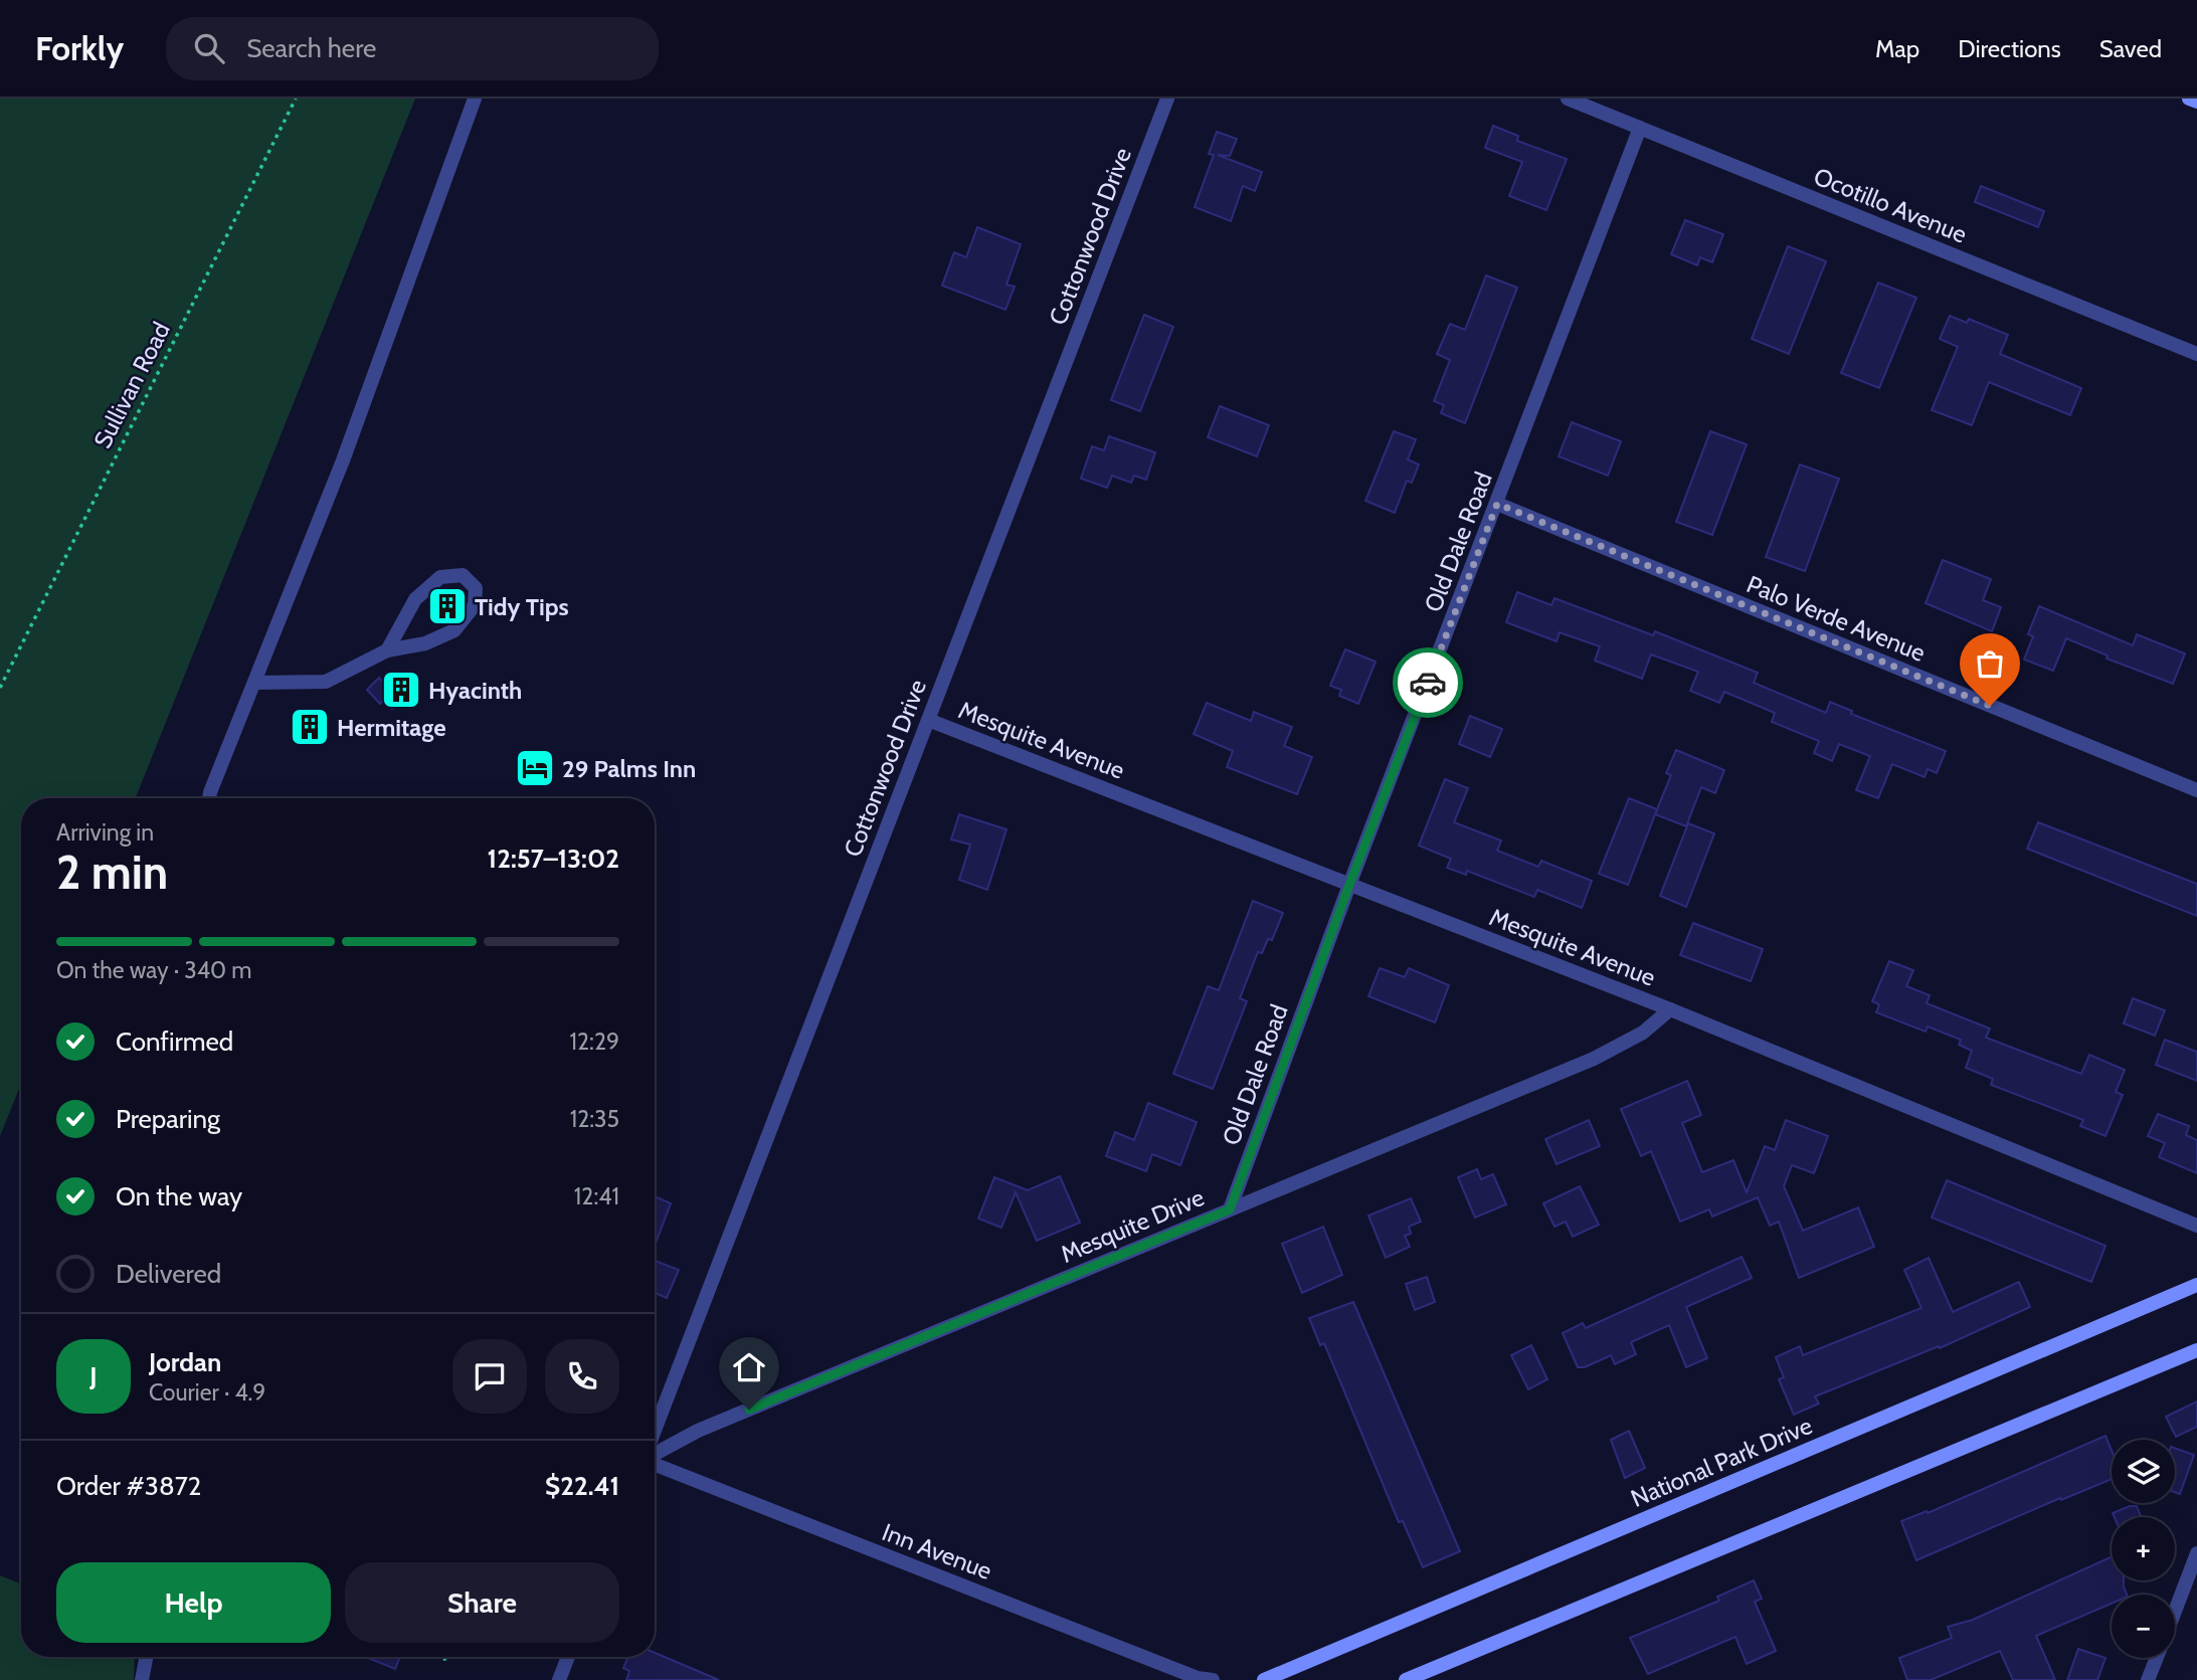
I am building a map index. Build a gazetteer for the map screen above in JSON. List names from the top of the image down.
{
  "streets": {
    "street": [
      "Ocotillo Avenue",
      "Cottonwood Drive",
      "Old Dale Road",
      "Palo Verde Avenue",
      "Mesquite Avenue",
      "Mesquite Drive",
      "National Park Drive",
      "Inn Avenue"
    ],
    "path": ["Sullivan Road"]
  },
  "crossings": [
    ["Ocotillo Avenue", "Old Dale Road"],
    ["Cottonwood Drive", "Mesquite Avenue"],
    ["Old Dale Road", "Palo Verde Avenue"],
    ["Old Dale Road", "Mesquite Avenue"],
    ["Old Dale Road", "Mesquite Drive"],
    ["Mesquite Avenue", "Mesquite Drive"]
  ],
  "places": {
    "building": ["Tidy Tips", "Hyacinth", "Hermitage"],
    "hotel": ["29 Palms Inn"]
  },
  "page": {
    "header": "Forkly",
    "search": "Search here",
    "nav": ["Map", "Directions", "Saved"],
    "heading": ["2 min", "Arriving in", "12:57–13:02"],
    "panel": [
      "Jordan",
      "Courier · 4.9",
      "Order #3872",
      "$22.41"
    ],
    "bar": "On the way · 340 m",
    "list": [
      ["Confirmed", "12:29"],
      ["Preparing", "12:35"],
      ["On the way", "12:41"],
      "Delivered"
    ],
    "round": "J",
    "map_buttons": ["+", "−"],
    "buttons": ["Help", "Share"]
  }
}
